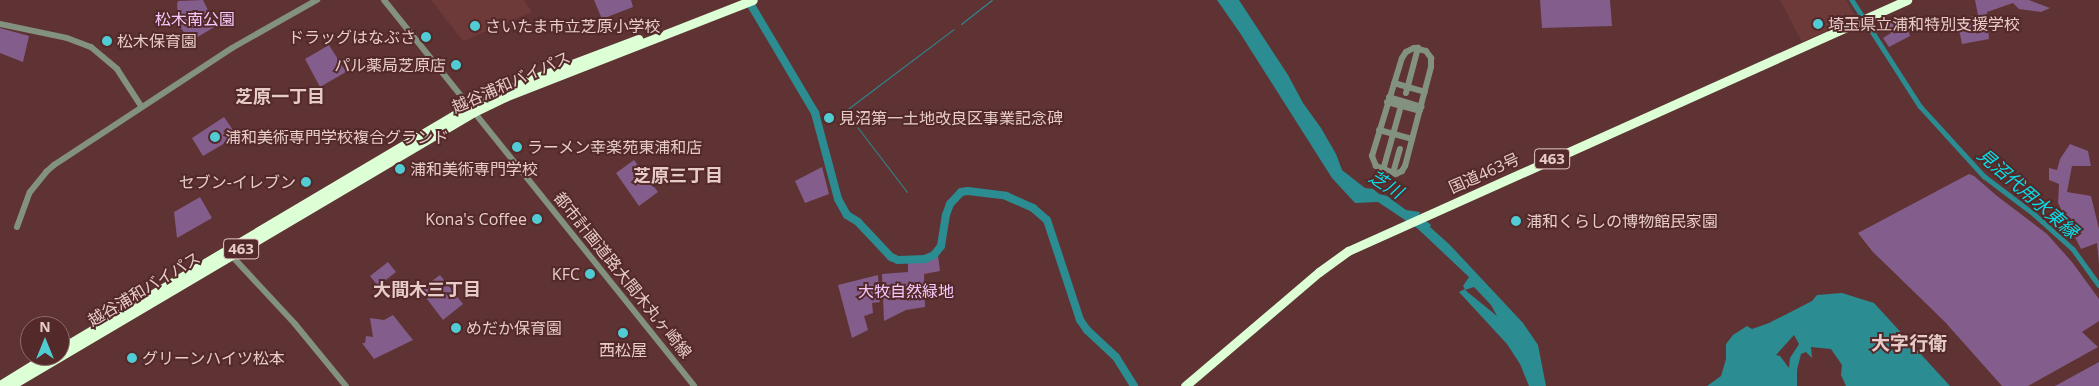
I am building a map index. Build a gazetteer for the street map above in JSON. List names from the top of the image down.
{
  "streets": {
    "highway": ["越谷浦和バイパス", "463", "国道463号"],
    "street": ["都市計画道路大間木丸ヶ崎線"]
  },
  "crossings": [
    ["越谷浦和バイパス", "463"],
    ["越谷浦和バイパス", "都市計画道路大間木丸ヶ崎線"]
  ],
  "districts": [
    "芝原一丁目",
    "芝原三丁目",
    "大間木三丁目",
    "大字行衛"
  ],
  "water": ["芝川", "見沼代用水東縁"],
  "parks": ["松木南公園", "大牧自然緑地"],
  "places": [
    "埼玉県立浦和特別支援学校",
    "さいたま市立芝原小学校",
    "ドラッグはなぶさ",
    "松木保育園",
    "パル薬局芝原店",
    "見沼第一土地改良区事業記念碑",
    "浦和美術専門学校複合グランド",
    "ラーメン幸楽苑東浦和店",
    "浦和美術専門学校",
    "セブン-イレブン",
    "Kona's Coffee",
    "浦和くらしの博物館民家園",
    "KFC",
    "めだか保育園",
    "西松屋",
    "グリーンハイツ松本"
  ],
  "north": "top"
}
